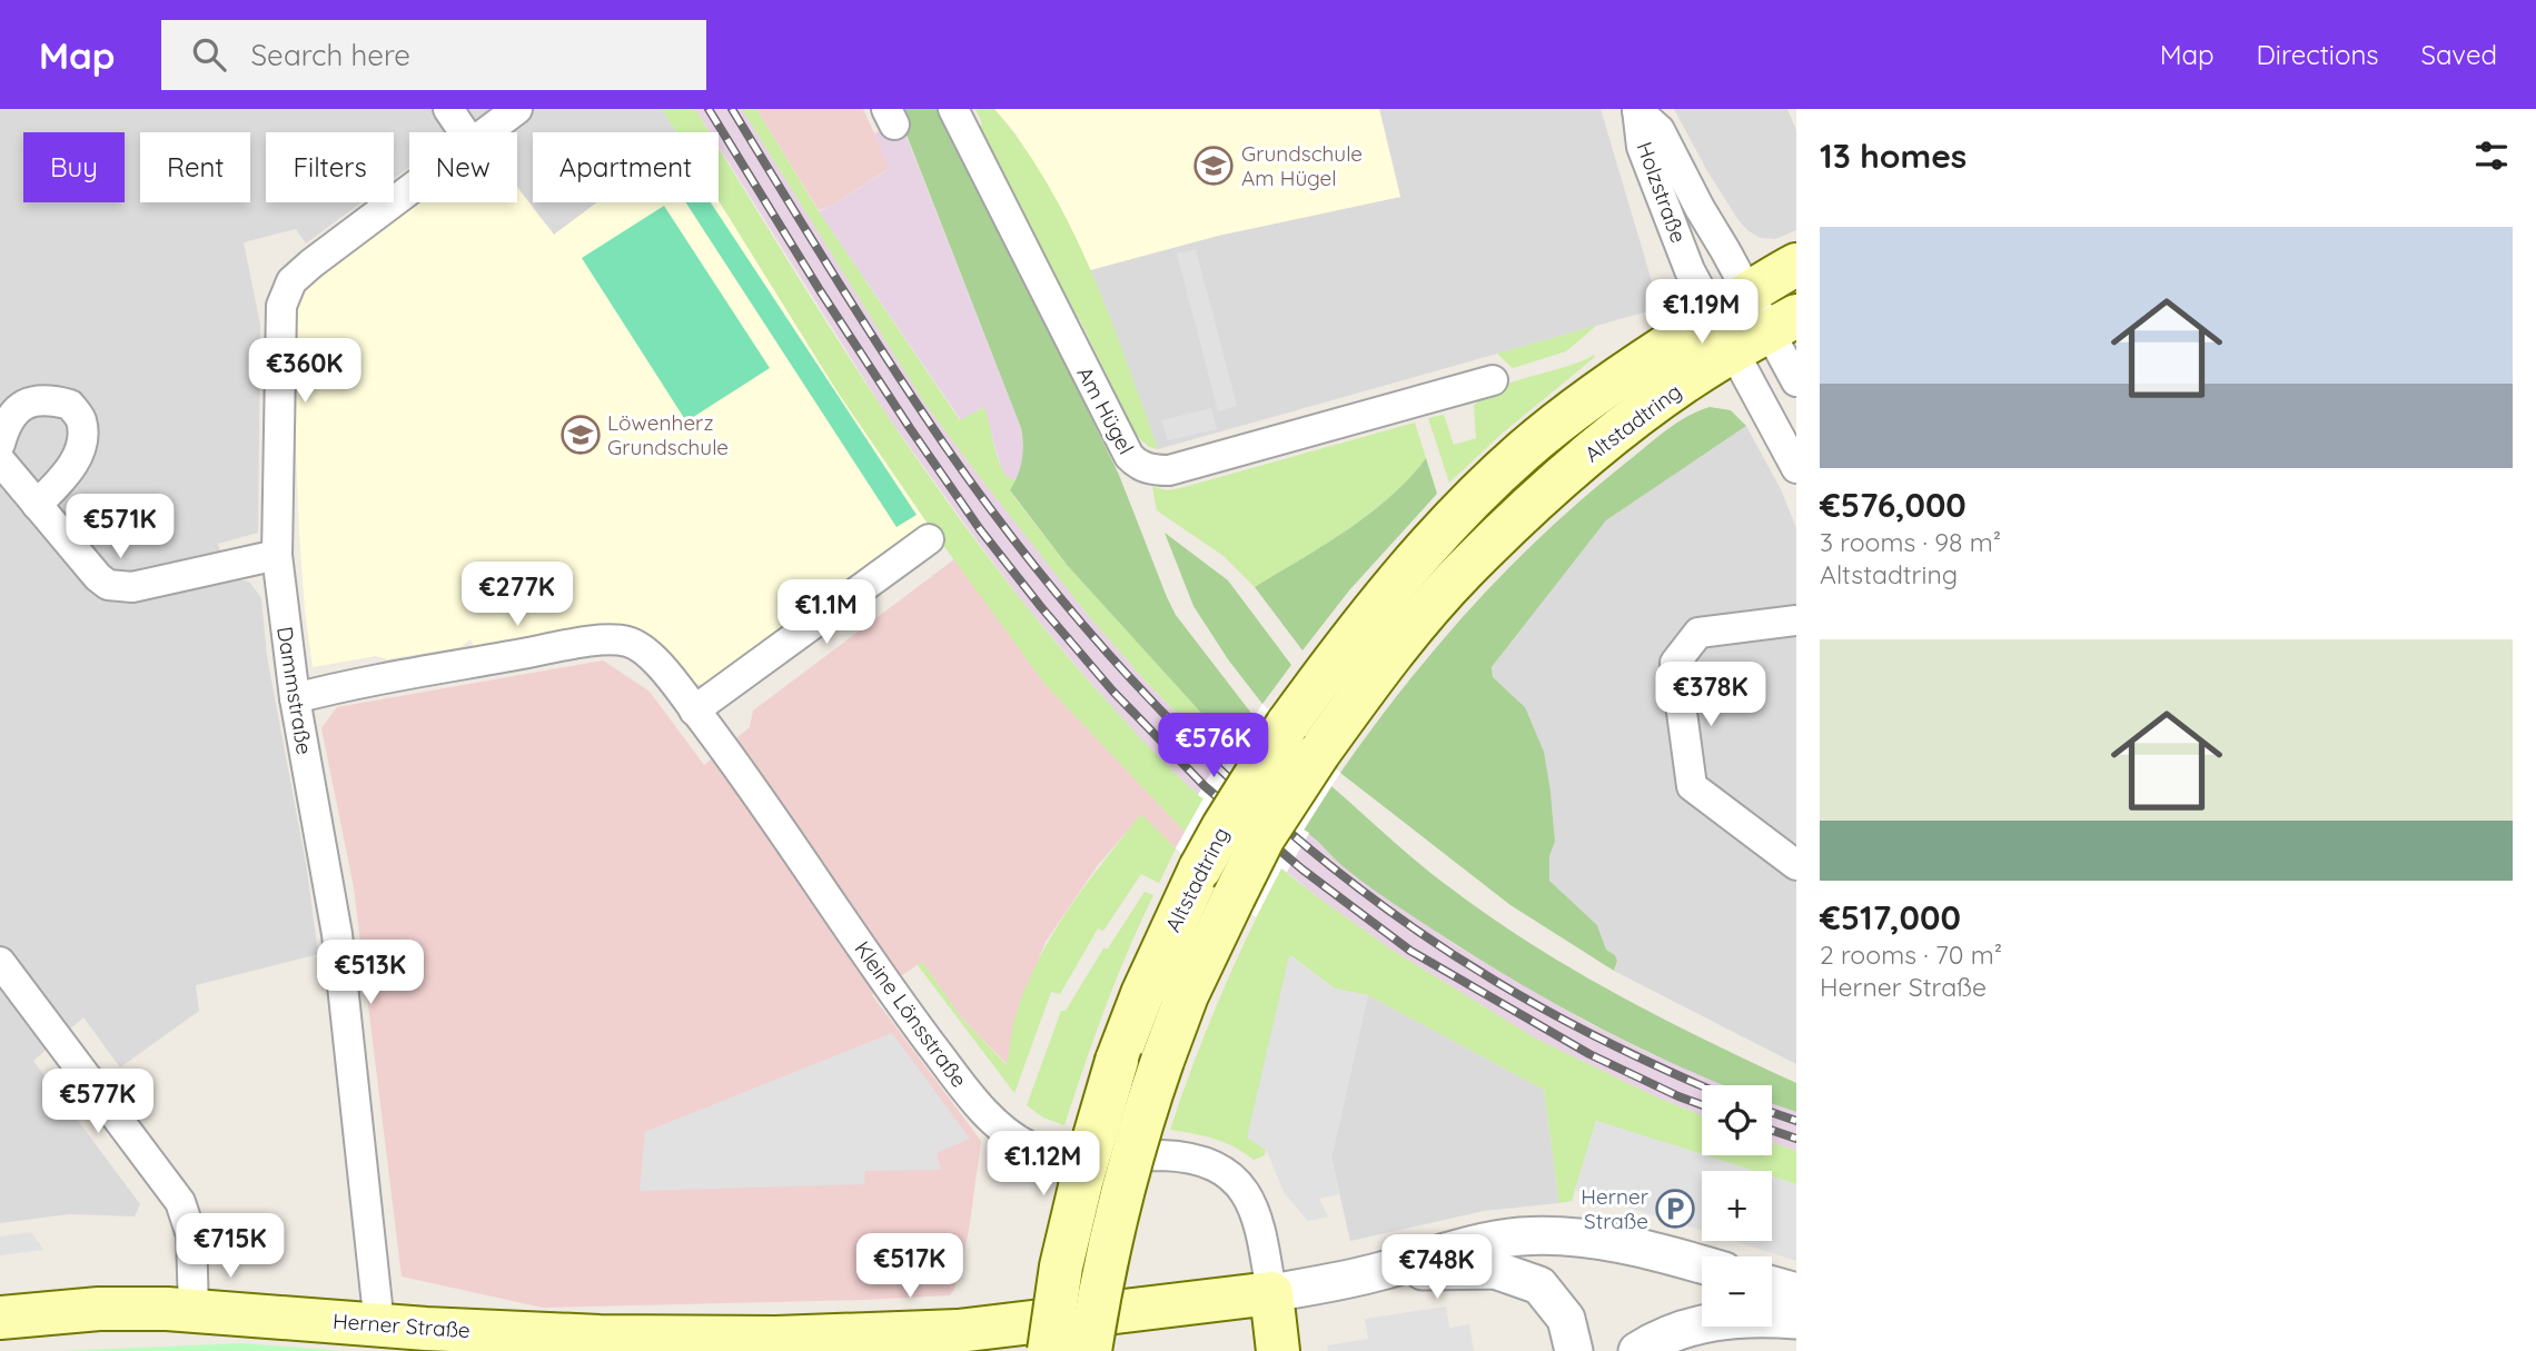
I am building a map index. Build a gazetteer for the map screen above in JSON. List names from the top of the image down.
{
  "streets": {
    "main road": ["Altstadtring", "Herner Straße"],
    "street": [
      "Holzstraße",
      "Am Hügel",
      "Dammstraße",
      "Kleine Lönsstraße"
    ]
  },
  "crossings": [
    ["Holzstraße", "Altstadtring"],
    ["Dammstraße", "Kleine Lönsstraße"],
    ["Dammstraße", "Herner Straße"],
    ["Kleine Lönsstraße", "Herner Straße"]
  ],
  "places": {
    "school or university": ["Grundschule Am Hügel", "Löwenherz Grundschule"],
    "parking": ["Herner Straße"]
  },
  "page": {
    "header": "Map",
    "search": "Search here",
    "nav": ["Map", "Directions", "Saved"],
    "heading": "13 homes",
    "chip": [
      "Buy",
      "Rent",
      "Filters",
      "New",
      "Apartment"
    ],
    "list": [
      {
        "name": "€576,000",
        "note": "3 rooms · 98 m² · Altstadtring"
      },
      {
        "name": "€517,000",
        "note": "2 rooms · 70 m² · Herner Straße"
      }
    ],
    "price": [
      "€1.19M",
      "€360K",
      "€571K",
      "€277K",
      "€1.1M",
      "€378K",
      "€576K",
      "€513K",
      "€577K",
      "€1.12M",
      "€715K",
      "€517K",
      "€748K"
    ],
    "map_buttons": ["+", "−"]
  }
}
